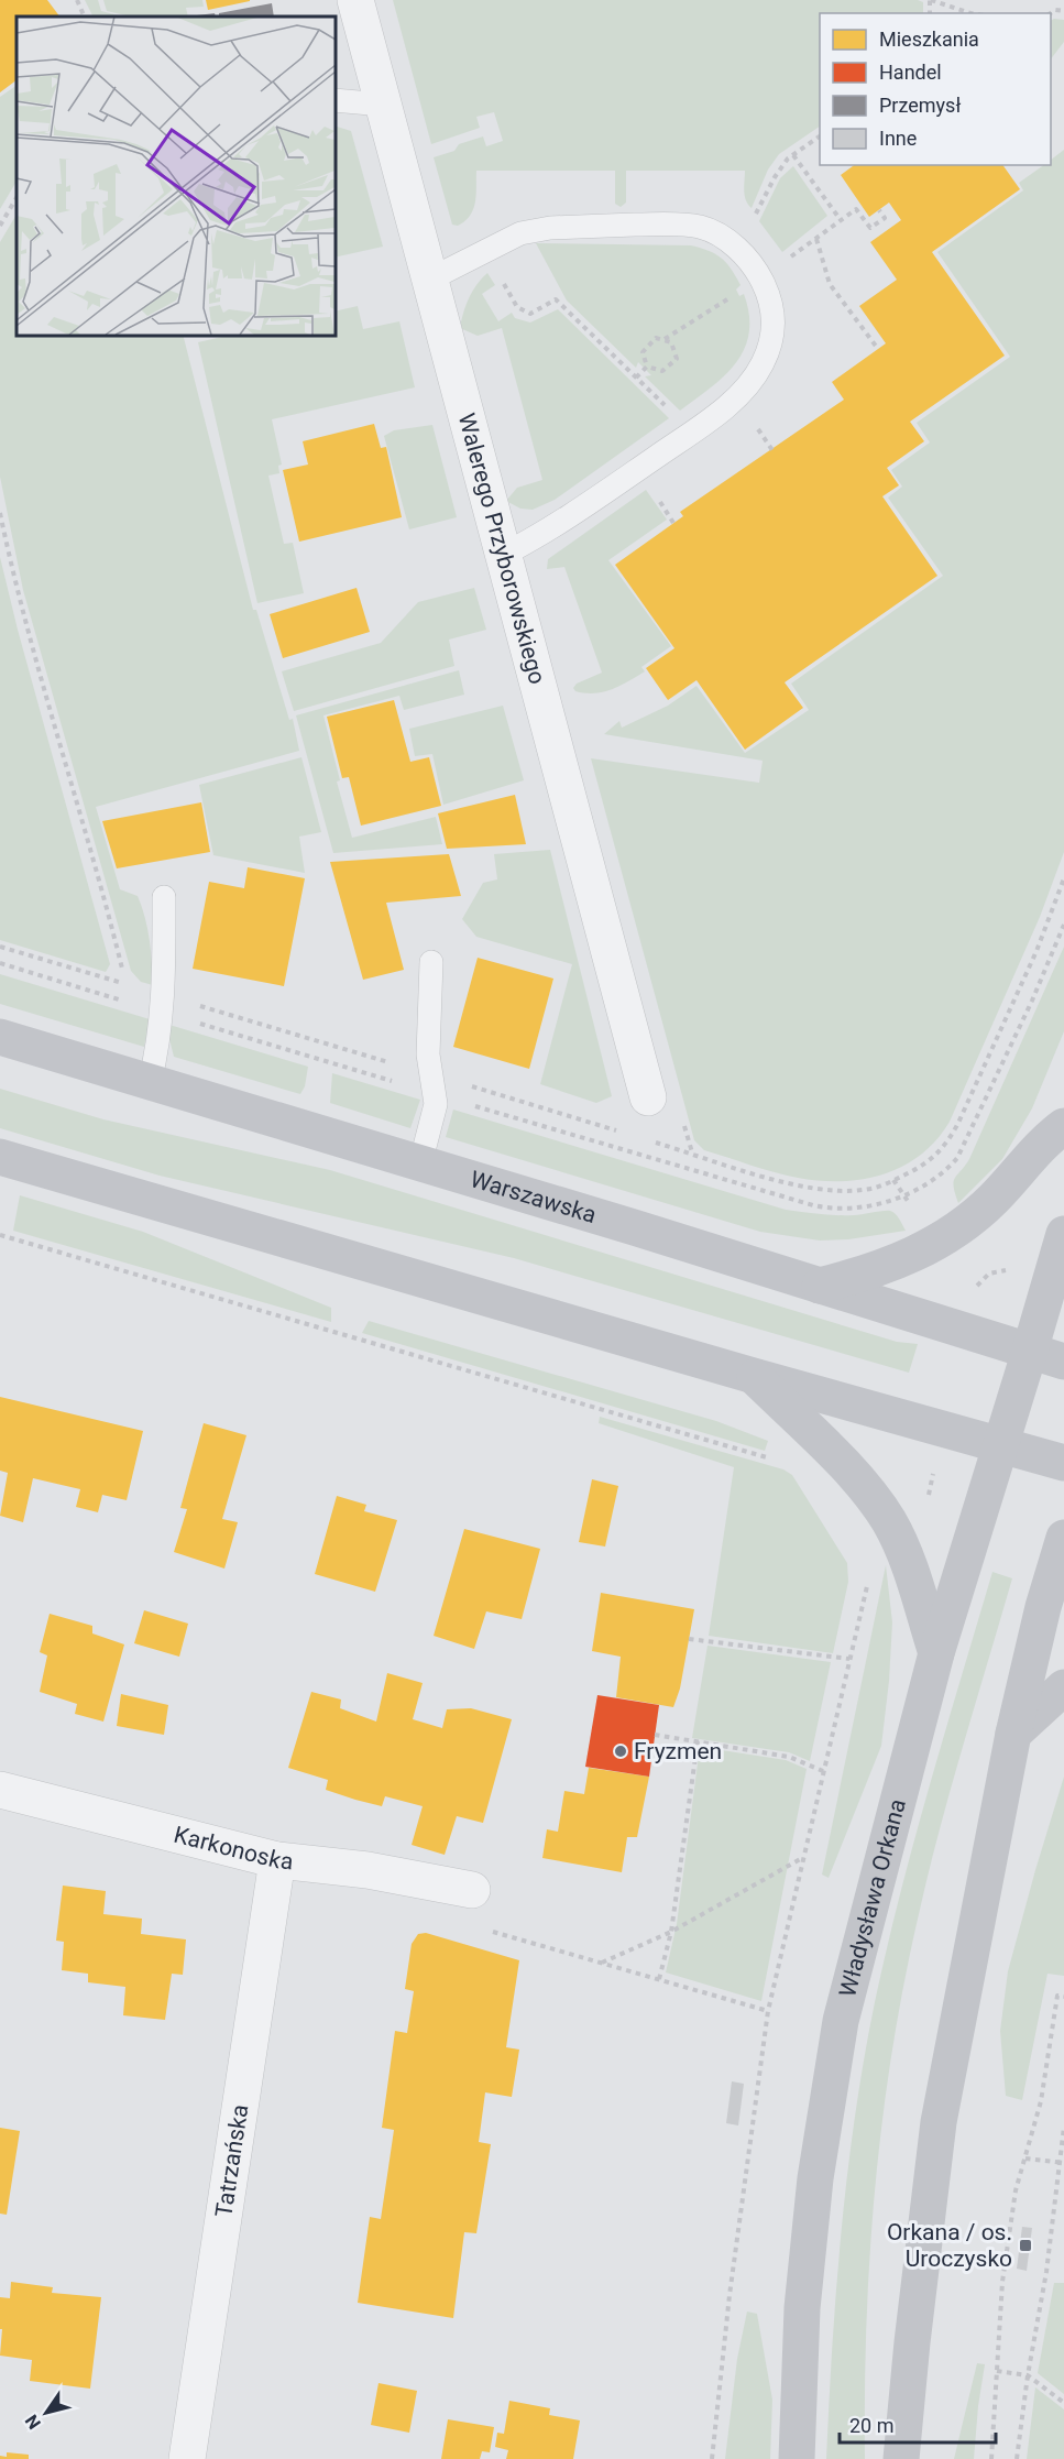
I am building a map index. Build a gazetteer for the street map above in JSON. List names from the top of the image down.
{
  "streets": {
    "street": [
      "Walerego Przyborowskiego",
      "Warszawska",
      "Karkonoska",
      "Władysława Orkana",
      "Tatrzańska"
    ]
  },
  "crossings": [
    ["Warszawska", "Władysława Orkana"],
    ["Karkonoska", "Tatrzańska"]
  ],
  "places": {
    "other": ["Fryzmen"],
    "transit": ["Orkana / os. Uroczysko"]
  },
  "legend": [
    "Mieszkania",
    "Handel",
    "Przemysł",
    "Inne"
  ],
  "scale_bar": "20 m",
  "north": "bottom left"
}
